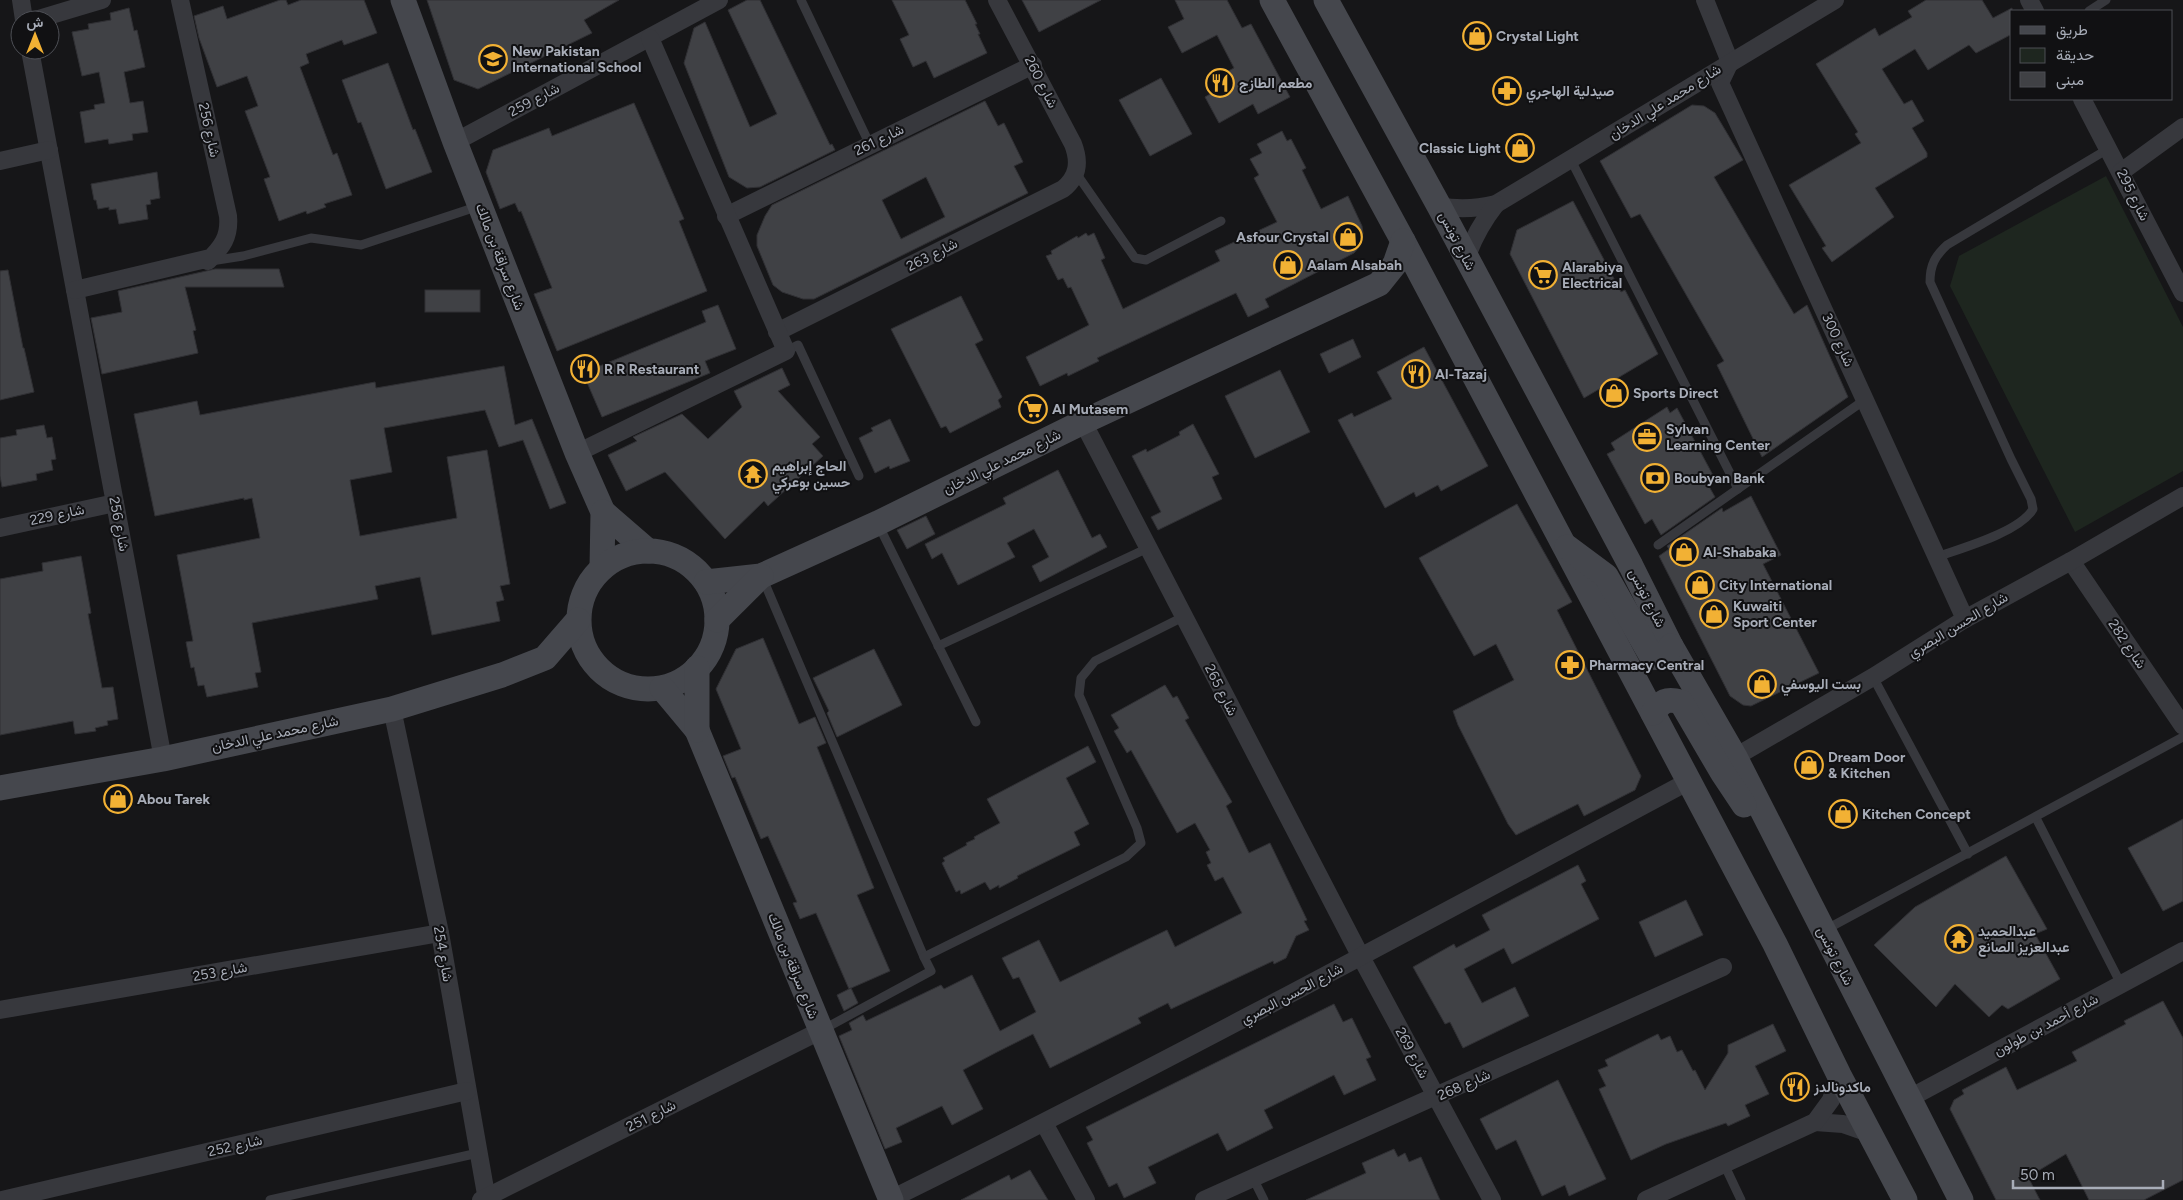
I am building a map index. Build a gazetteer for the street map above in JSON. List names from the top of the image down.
{
  "streets": {
    "street": [
      "شارع 260",
      "شارع 259",
      "شارع محمد علي الدخان",
      "شارع 256",
      "شارع 261",
      "شارع 295",
      "شارع تونس",
      "شارع 263",
      "شارع سراقة بن مالك",
      "شارع 300",
      "شارع 229",
      "شارع الحسن البصري",
      "شارع 282",
      "شارع 265",
      "شارع 254",
      "شارع 253",
      "شارع أحمد بن طولون",
      "شارع 269",
      "شارع 268",
      "شارع 251",
      "شارع 252"
    ]
  },
  "crossings": [
    ["شارع 260", "شارع 261"],
    ["شارع 260", "شارع 263"],
    ["شارع 259", "شارع سراقة بن مالك"],
    ["شارع محمد علي الدخان", "شارع 256"],
    ["شارع محمد علي الدخان", "شارع تونس"],
    ["شارع محمد علي الدخان", "شارع سراقة بن مالك"],
    ["شارع محمد علي الدخان", "شارع 300"],
    ["شارع محمد علي الدخان", "شارع 265"],
    ["شارع محمد علي الدخان", "شارع 254"],
    ["شارع 256", "شارع 229"],
    ["شارع تونس", "شارع الحسن البصري"],
    ["شارع تونس", "شارع أحمد بن طولون"],
    ["شارع سراقة بن مالك", "شارع الحسن البصري"],
    ["شارع سراقة بن مالك", "شارع 251"],
    ["شارع 300", "شارع الحسن البصري"],
    ["شارع الحسن البصري", "شارع 282"],
    ["شارع الحسن البصري", "شارع 265"],
    ["شارع الحسن البصري", "شارع 269"],
    ["شارع 265", "شارع 269"],
    ["شارع 254", "شارع 253"],
    ["شارع 254", "شارع 251"],
    ["شارع 254", "شارع 252"],
    ["شارع 269", "شارع 268"]
  ],
  "places": {
    "shop": [
      "Crystal Light",
      "Classic Light",
      "Asfour Crystal",
      "Aalam Alsabah",
      "Sports Direct",
      "Al-Shabaka",
      "City International",
      "Kuwaiti Sport Center",
      "بست اليوسفي",
      "Dream Door & Kitchen",
      "Abou Tarek",
      "Kitchen Concept"
    ],
    "school or university": ["New Pakistan International School"],
    "restaurant": [
      "مطعم الطازج",
      "R R Restaurant",
      "Al-Tazaj",
      "ماكدونالدز"
    ],
    "pharmacy": ["صيدلية الهاجري", "Pharmacy Central"],
    "supermarket": ["Alarabiya Electrical", "Al Mutasem"],
    "office": ["Sylvan Learning Center"],
    "temple": ["الحاج إبراهيم حسين بوعركي", "عبدالحميد عبدالعزيز الصانع"],
    "bank": ["Boubyan Bank"]
  },
  "legend": ["طريق", "حديقة", "مبنى"],
  "scale_bar": "50 m",
  "north": "top"
}
